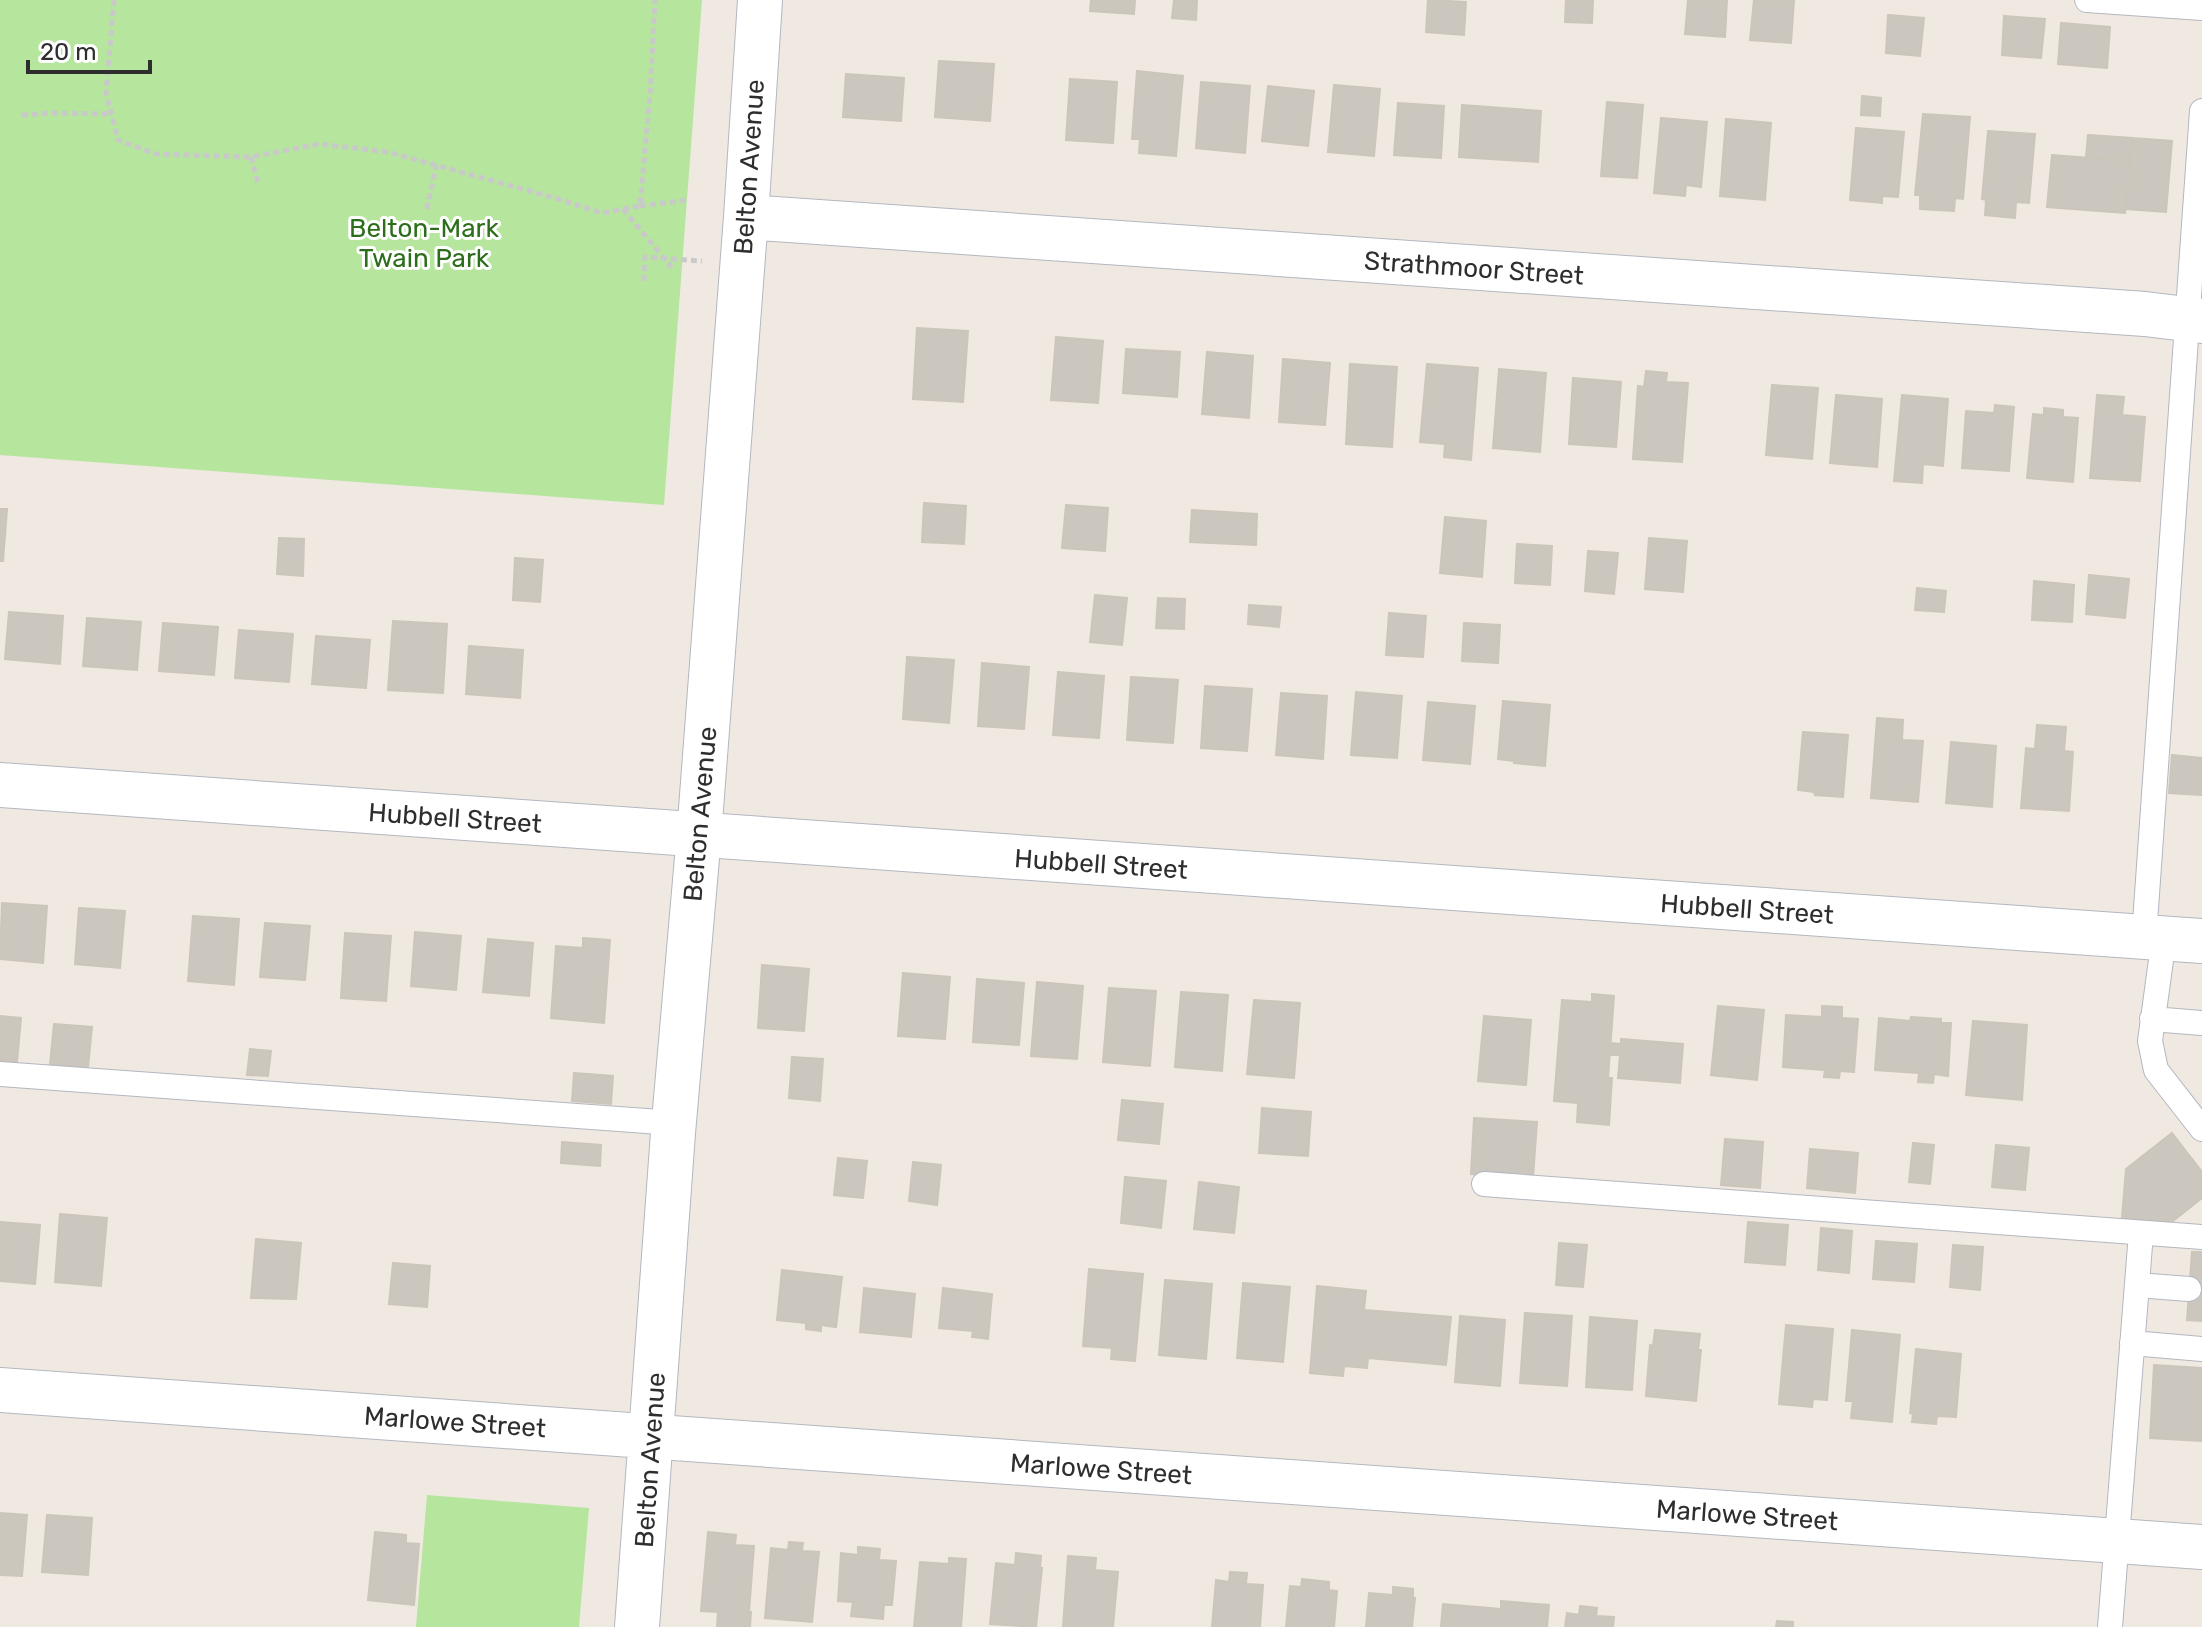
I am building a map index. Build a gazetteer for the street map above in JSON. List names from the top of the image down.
{
  "streets": {
    "street": [
      "Belton Avenue",
      "Strathmoor Street",
      "Hubbell Street",
      "Marlowe Street"
    ]
  },
  "crossings": [
    ["Belton Avenue", "Strathmoor Street"],
    ["Belton Avenue", "Hubbell Street"],
    ["Belton Avenue", "Marlowe Street"]
  ],
  "parks": ["Belton-Mark Twain Park"],
  "scale_bar": "20 m"
}
